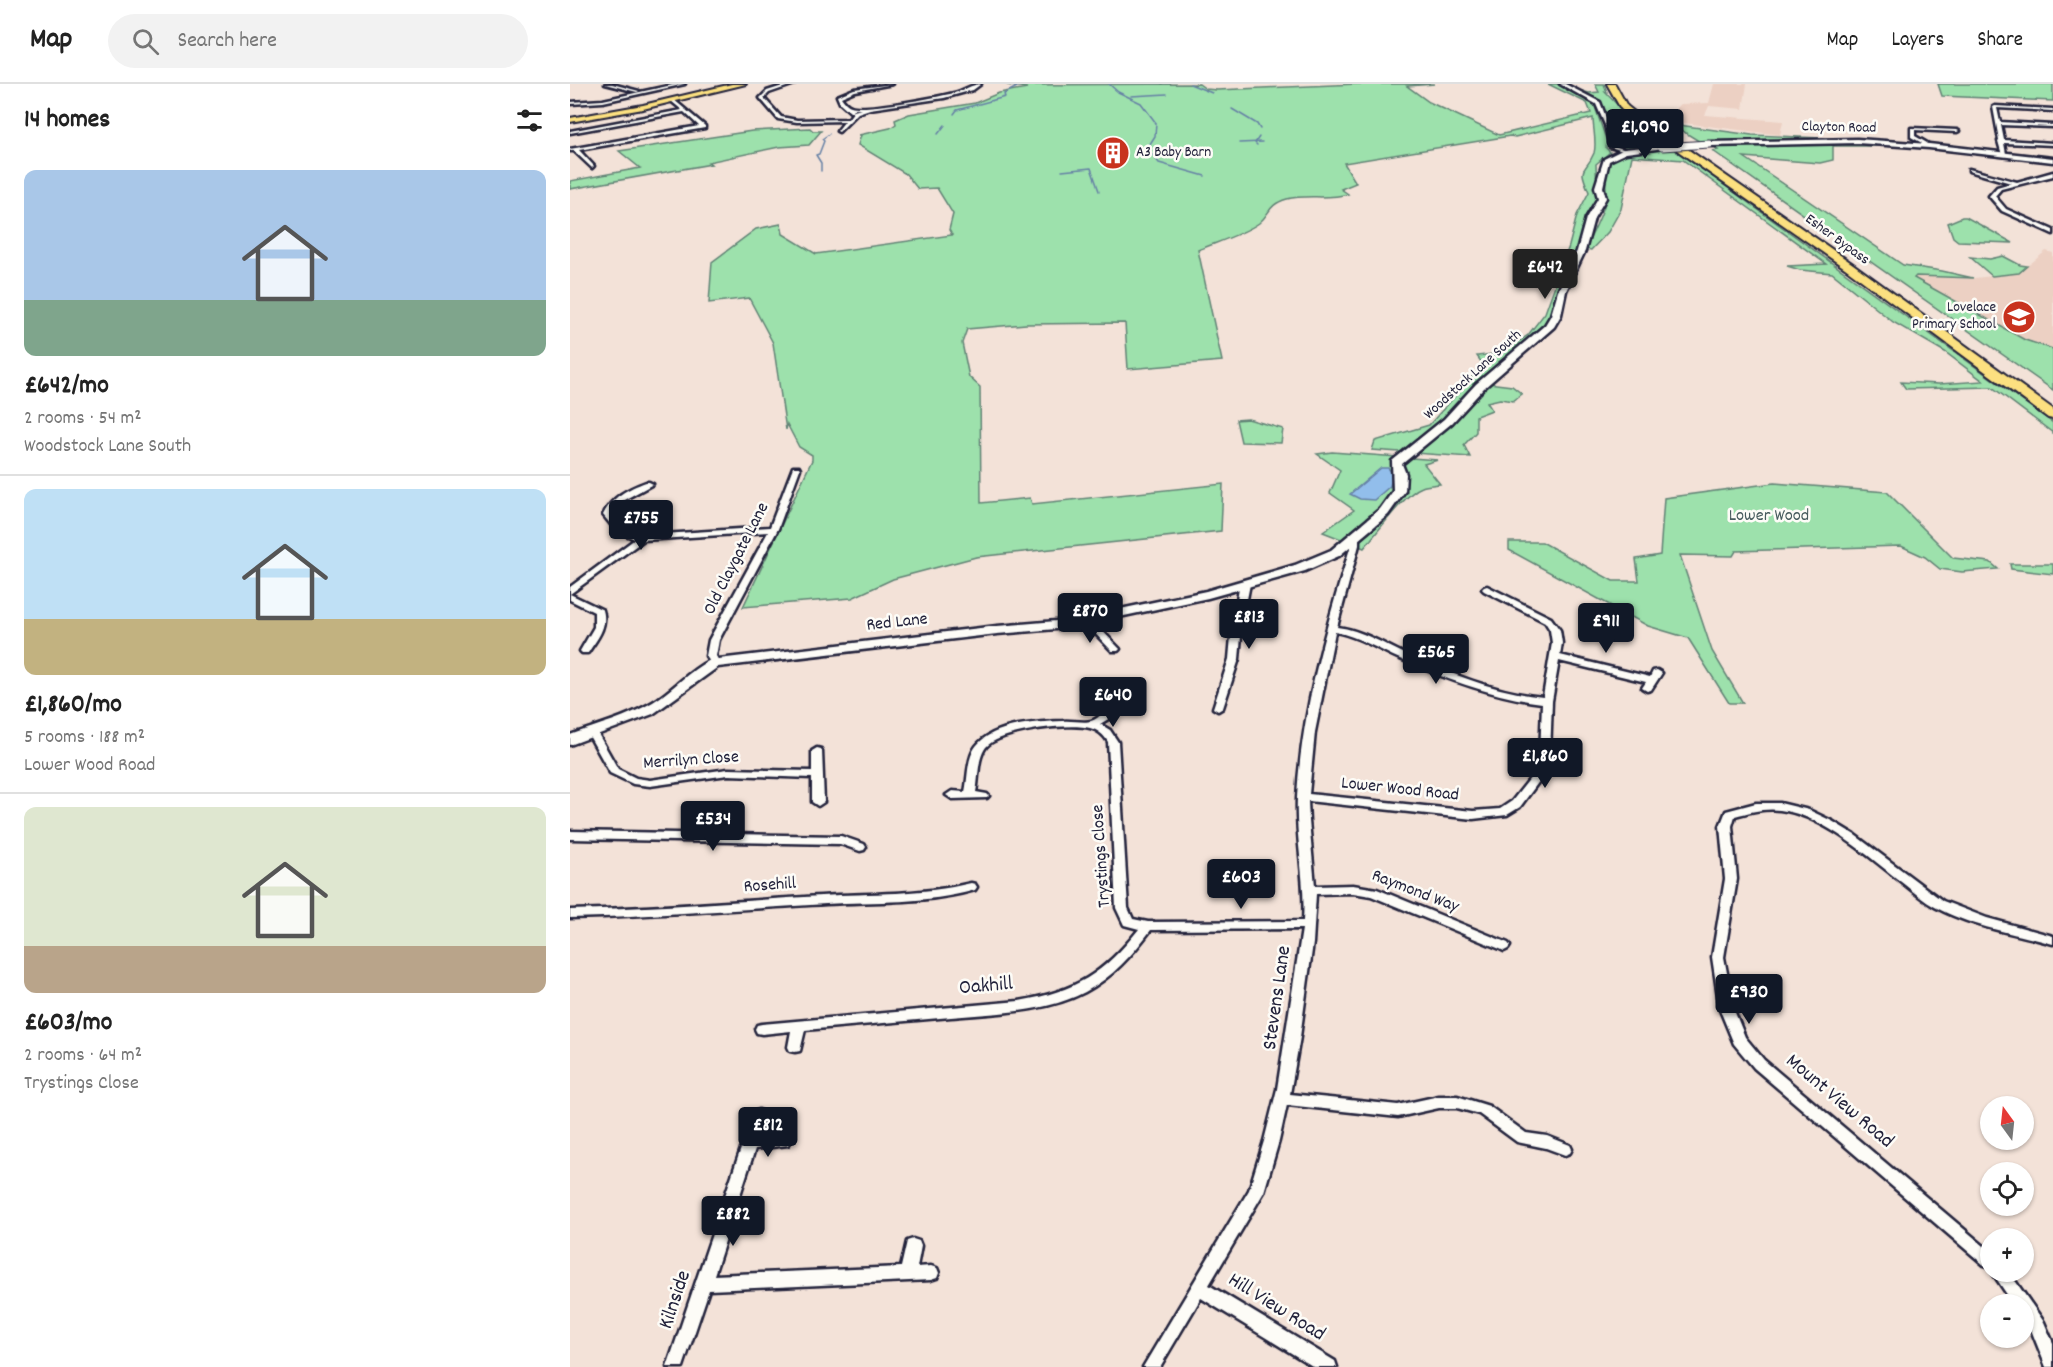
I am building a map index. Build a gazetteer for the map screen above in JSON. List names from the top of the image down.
{
  "streets": {
    "highway": ["Esher Bypass"],
    "street": [
      "Clayton Road",
      "Woodstock Lane South",
      "Old Claygate Lane",
      "Red Lane",
      "Merrilyn Close",
      "Lower Wood Road",
      "Trystings Close",
      "Rosehill",
      "Raymond Way",
      "Oakhill",
      "Stevens Lane",
      "Mount View Road",
      "Kilnside",
      "Hill View Road"
    ]
  },
  "crossings": [
    ["Clayton Road", "Woodstock Lane South"],
    ["Woodstock Lane South", "Red Lane"],
    ["Woodstock Lane South", "Stevens Lane"],
    ["Old Claygate Lane", "Red Lane"],
    ["Red Lane", "Merrilyn Close"],
    ["Red Lane", "Stevens Lane"],
    ["Lower Wood Road", "Stevens Lane"],
    ["Trystings Close", "Oakhill"],
    ["Trystings Close", "Stevens Lane"],
    ["Raymond Way", "Stevens Lane"],
    ["Stevens Lane", "Hill View Road"]
  ],
  "parks": ["Lower Wood"],
  "places": {
    "building": ["A3 Baby Barn"],
    "school or university": ["Lovelace Primary School"]
  },
  "north": "top",
  "page": {
    "header": "Map",
    "search": "Search here",
    "nav": ["Map", "Layers", "Share"],
    "heading": "14 homes",
    "price": [
      "£1,090",
      "£642",
      "£755",
      "£870",
      "£813",
      "£911",
      "£565",
      "£640",
      "£1,860",
      "£534",
      "£603",
      "£930",
      "£812",
      "£882"
    ],
    "list": [
      {
        "name": "£642/mo",
        "note": "2 rooms · 54 m² · Woodstock Lane South"
      },
      {
        "name": "£1,860/mo",
        "note": "5 rooms · 188 m² · Lower Wood Road"
      },
      {
        "name": "£603/mo",
        "note": "2 rooms · 64 m² · Trystings Close"
      }
    ],
    "map_buttons": ["+", "−"]
  }
}
